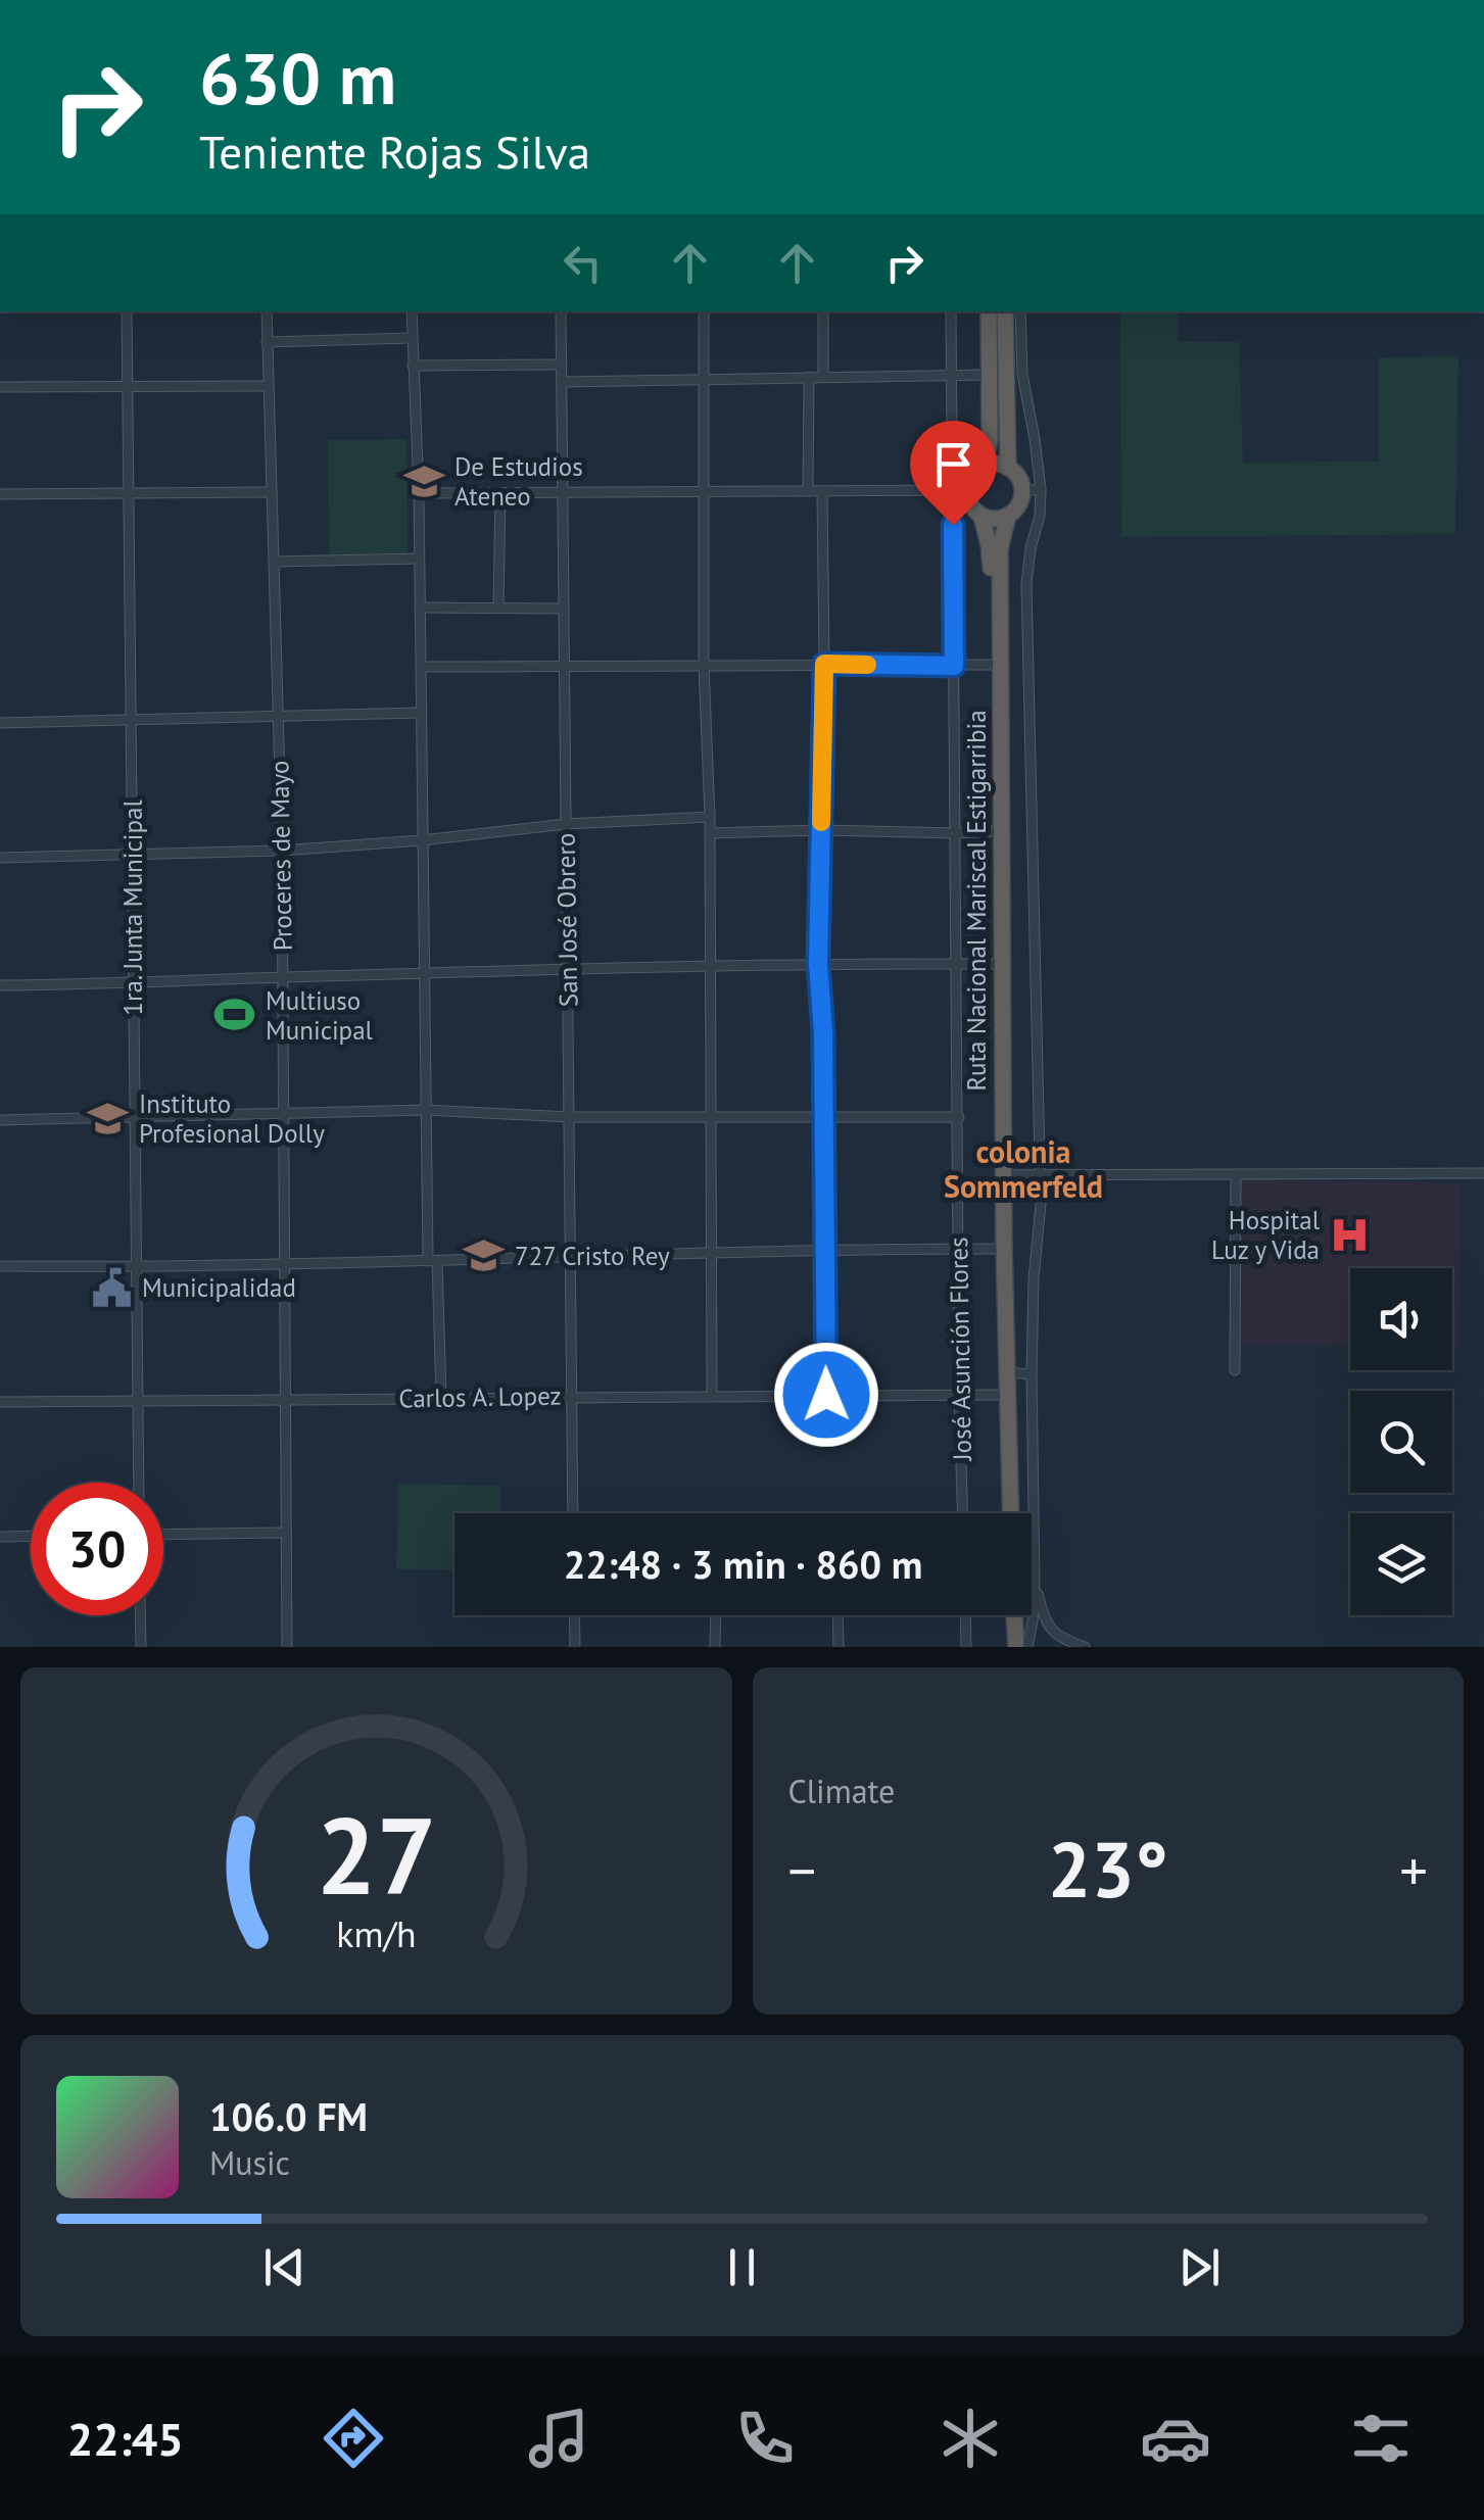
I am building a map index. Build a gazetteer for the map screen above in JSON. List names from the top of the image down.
{
  "streets": {
    "highway": ["Ruta Nacional Mariscal Estigarribia"],
    "street": [
      "Proceres de Mayo",
      "1ra. Junta Municipal",
      "San José Obrero",
      "José Asunción Flores",
      "Carlos A. Lopez"
    ]
  },
  "crossings": [
    ["Proceres de Mayo", "Carlos A. Lopez"],
    ["Ruta Nacional Mariscal Estigarribia", "José Asunción Flores"],
    ["Ruta Nacional Mariscal Estigarribia", "Carlos A. Lopez"],
    ["1ra. Junta Municipal", "Carlos A. Lopez"],
    ["San José Obrero", "Carlos A. Lopez"],
    ["José Asunción Flores", "Carlos A. Lopez"]
  ],
  "districts": ["colonia Sommerfeld"],
  "places": {
    "school or university": ["De Estudios Ateneo", "Instituto Profesional Dolly", "727 Cristo Rey"],
    "sports": ["Multiuso Municipal"],
    "hospital": ["Hospital Luz y Vida"],
    "public building": ["Municipalidad"]
  },
  "page": {
    "turn": ["630 m", "Teniente Rojas Silva"],
    "limit": "30",
    "trip": "22:48 · 3 min · 860 m",
    "tile": "Climate",
    "heat": ["−", "23°", "+"],
    "song": ["106.0 FM", "Music"],
    "tabs": "22:45",
    "gauge": ["27", "km/h"]
  }
}
